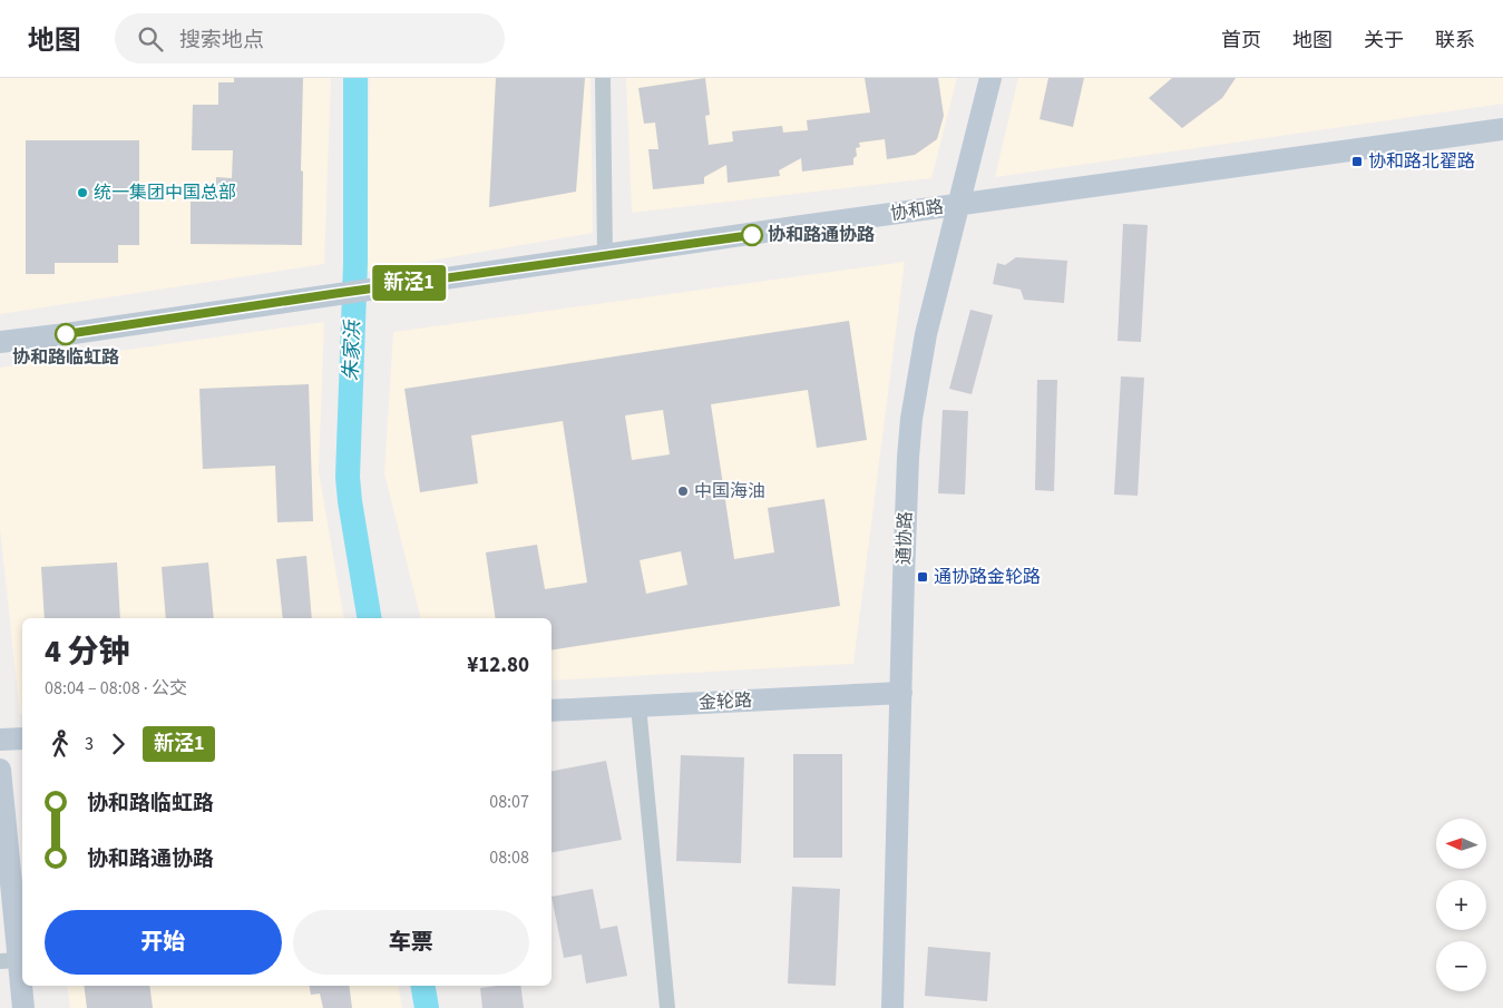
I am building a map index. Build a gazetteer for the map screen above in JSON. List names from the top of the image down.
{
  "streets": {
    "street": ["协和路", "通协路", "金轮路"]
  },
  "crossings": [
    ["协和路", "通协路"],
    ["通协路", "金轮路"]
  ],
  "water": ["朱家浜"],
  "places": {
    "transit": ["协和路北翟路", "通协路金轮路"],
    "other": [
      "统一集团中国总部",
      "协和路通协路",
      "协和路临虹路",
      "中国海油"
    ]
  },
  "lines": ["bus line 新泾1"],
  "north": "left",
  "page": {
    "header": "地图",
    "search": "搜索地点",
    "nav": [
      "首页",
      "地图",
      "关于",
      "联系"
    ],
    "on_map": "新泾1",
    "heading": ["4 分钟", "08:04 – 08:08 · 公交", "¥12.80"],
    "legs": ["3", "新泾1"],
    "list": [
      {
        "name": "协和路临虹路",
        "value": "08:07"
      },
      {
        "name": "协和路通协路",
        "value": "08:08"
      }
    ],
    "map_buttons": ["+", "−"],
    "buttons": ["开始", "车票"]
  }
}
